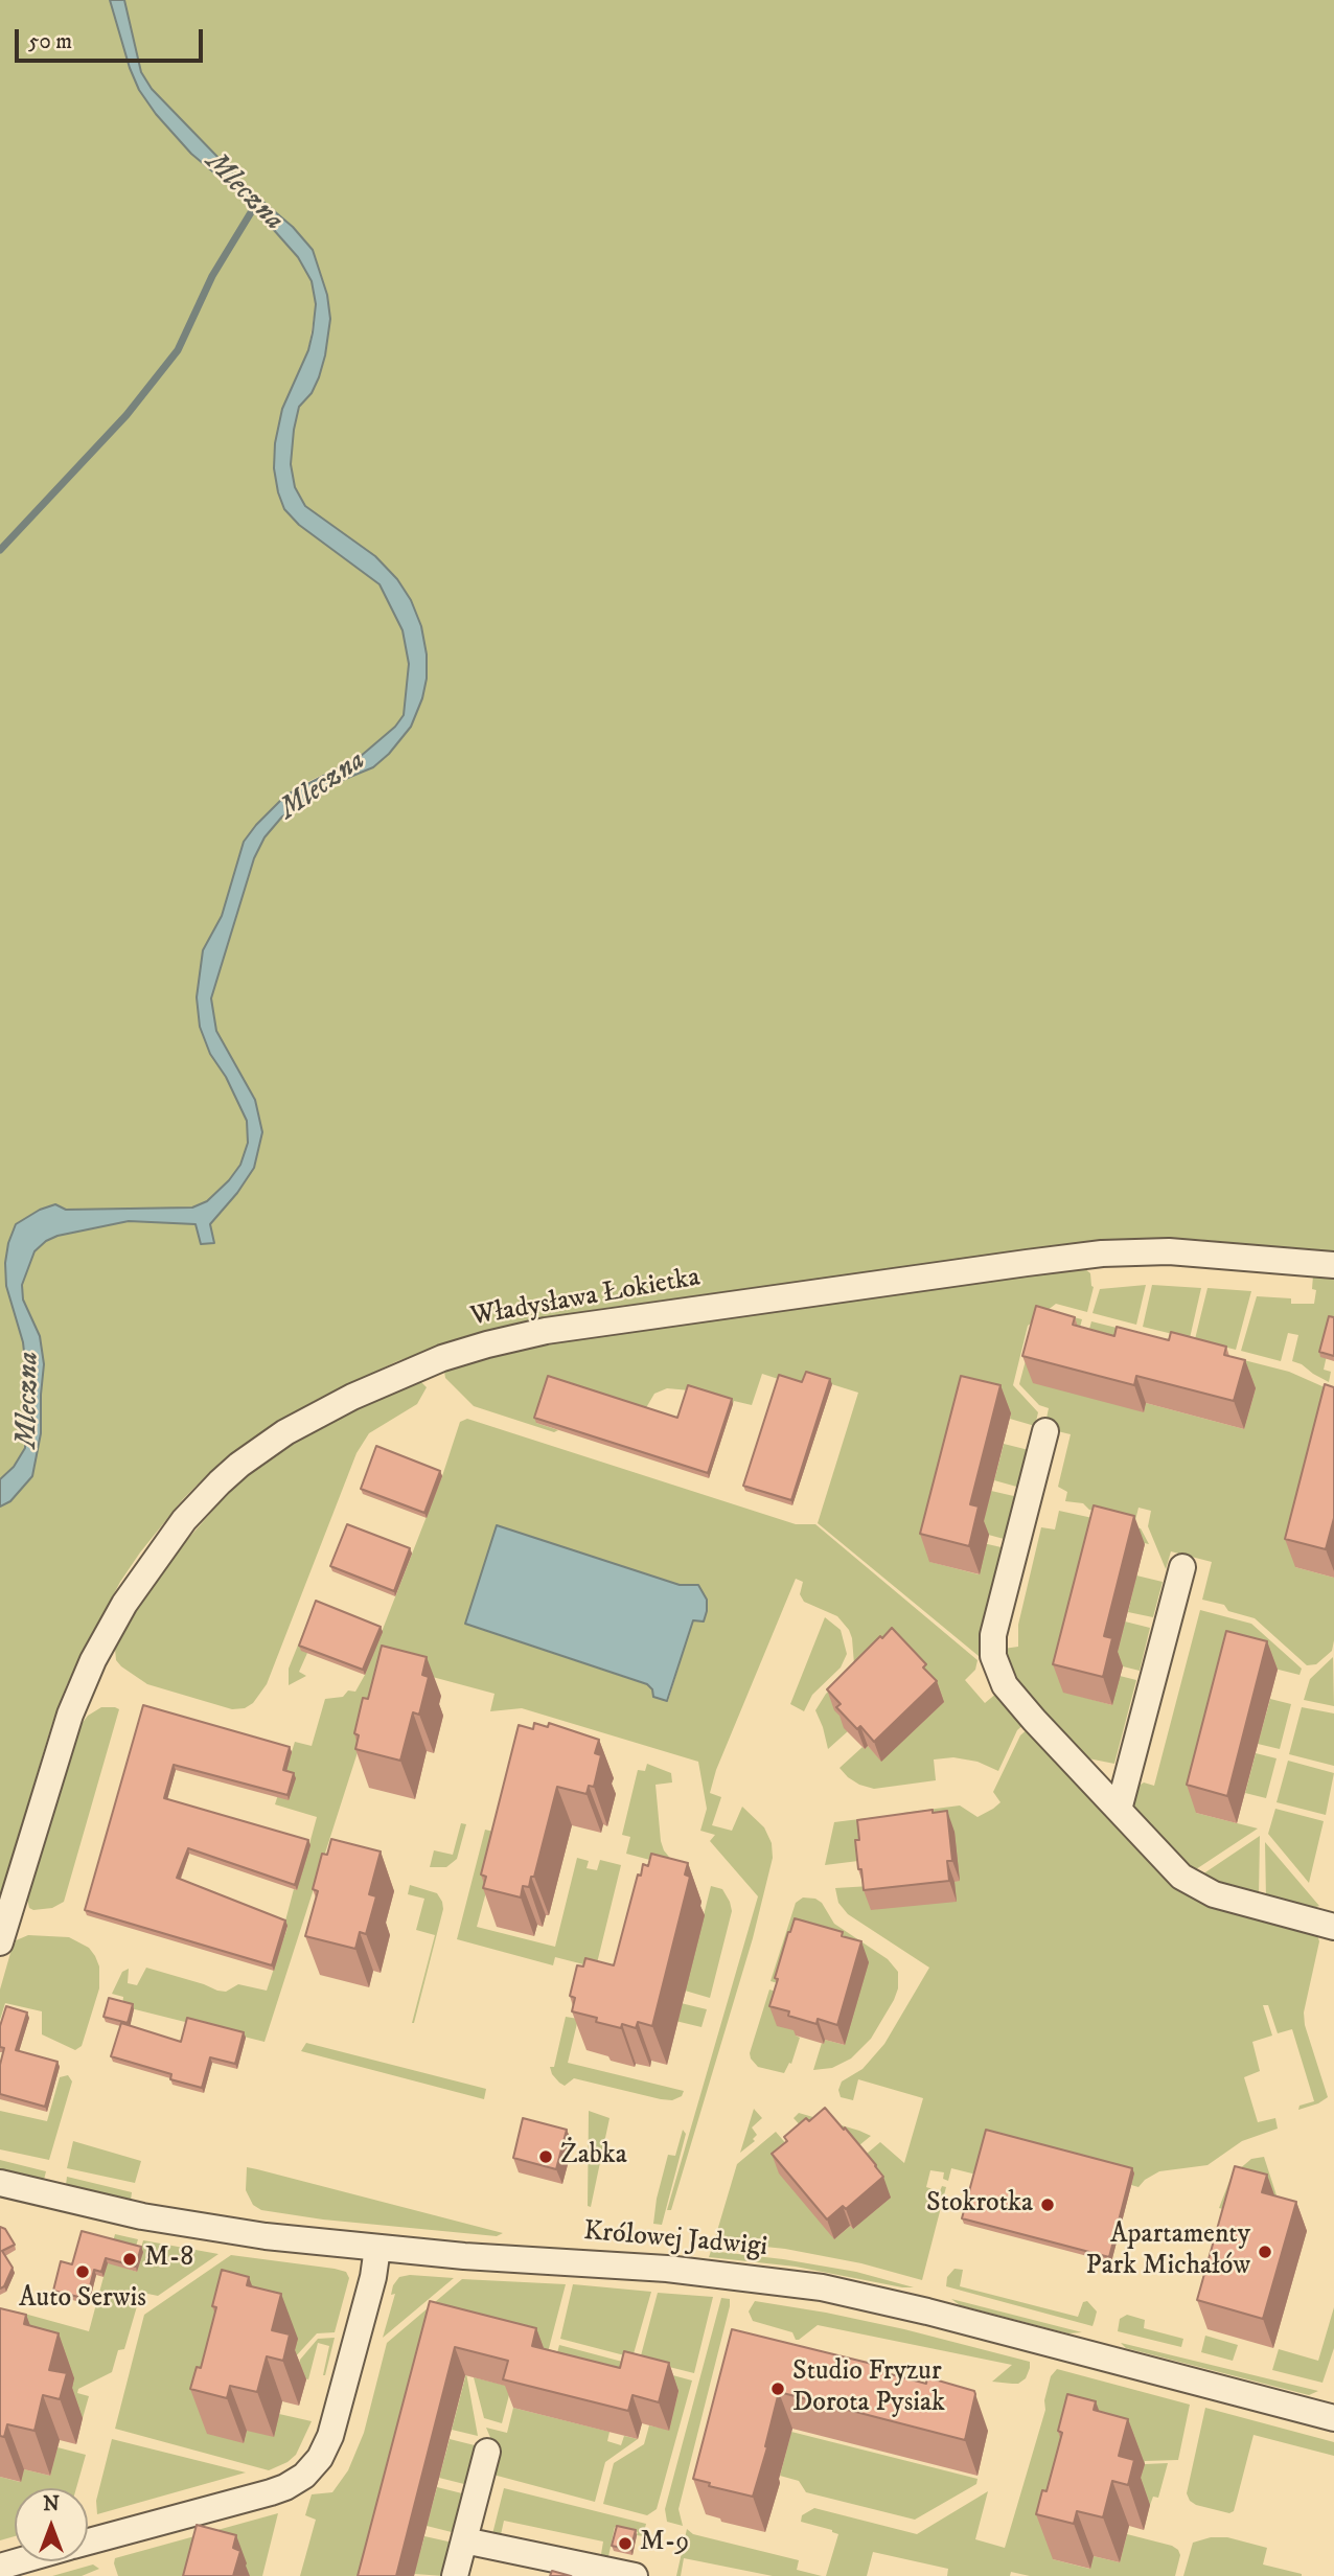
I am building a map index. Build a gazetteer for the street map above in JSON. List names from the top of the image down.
{
  "streets": {
    "street": ["Władysława Łokietka", "Królowej Jadwigi"]
  },
  "water": ["Mleczna"],
  "places": [
    "Żabka",
    "Stokrotka",
    "Apartamenty Park Michałów",
    "M-8",
    "Auto Serwis",
    "Studio Fryzur Dorota Pysiak",
    "M-9"
  ],
  "scale_bar": "50 m",
  "north": "top"
}
